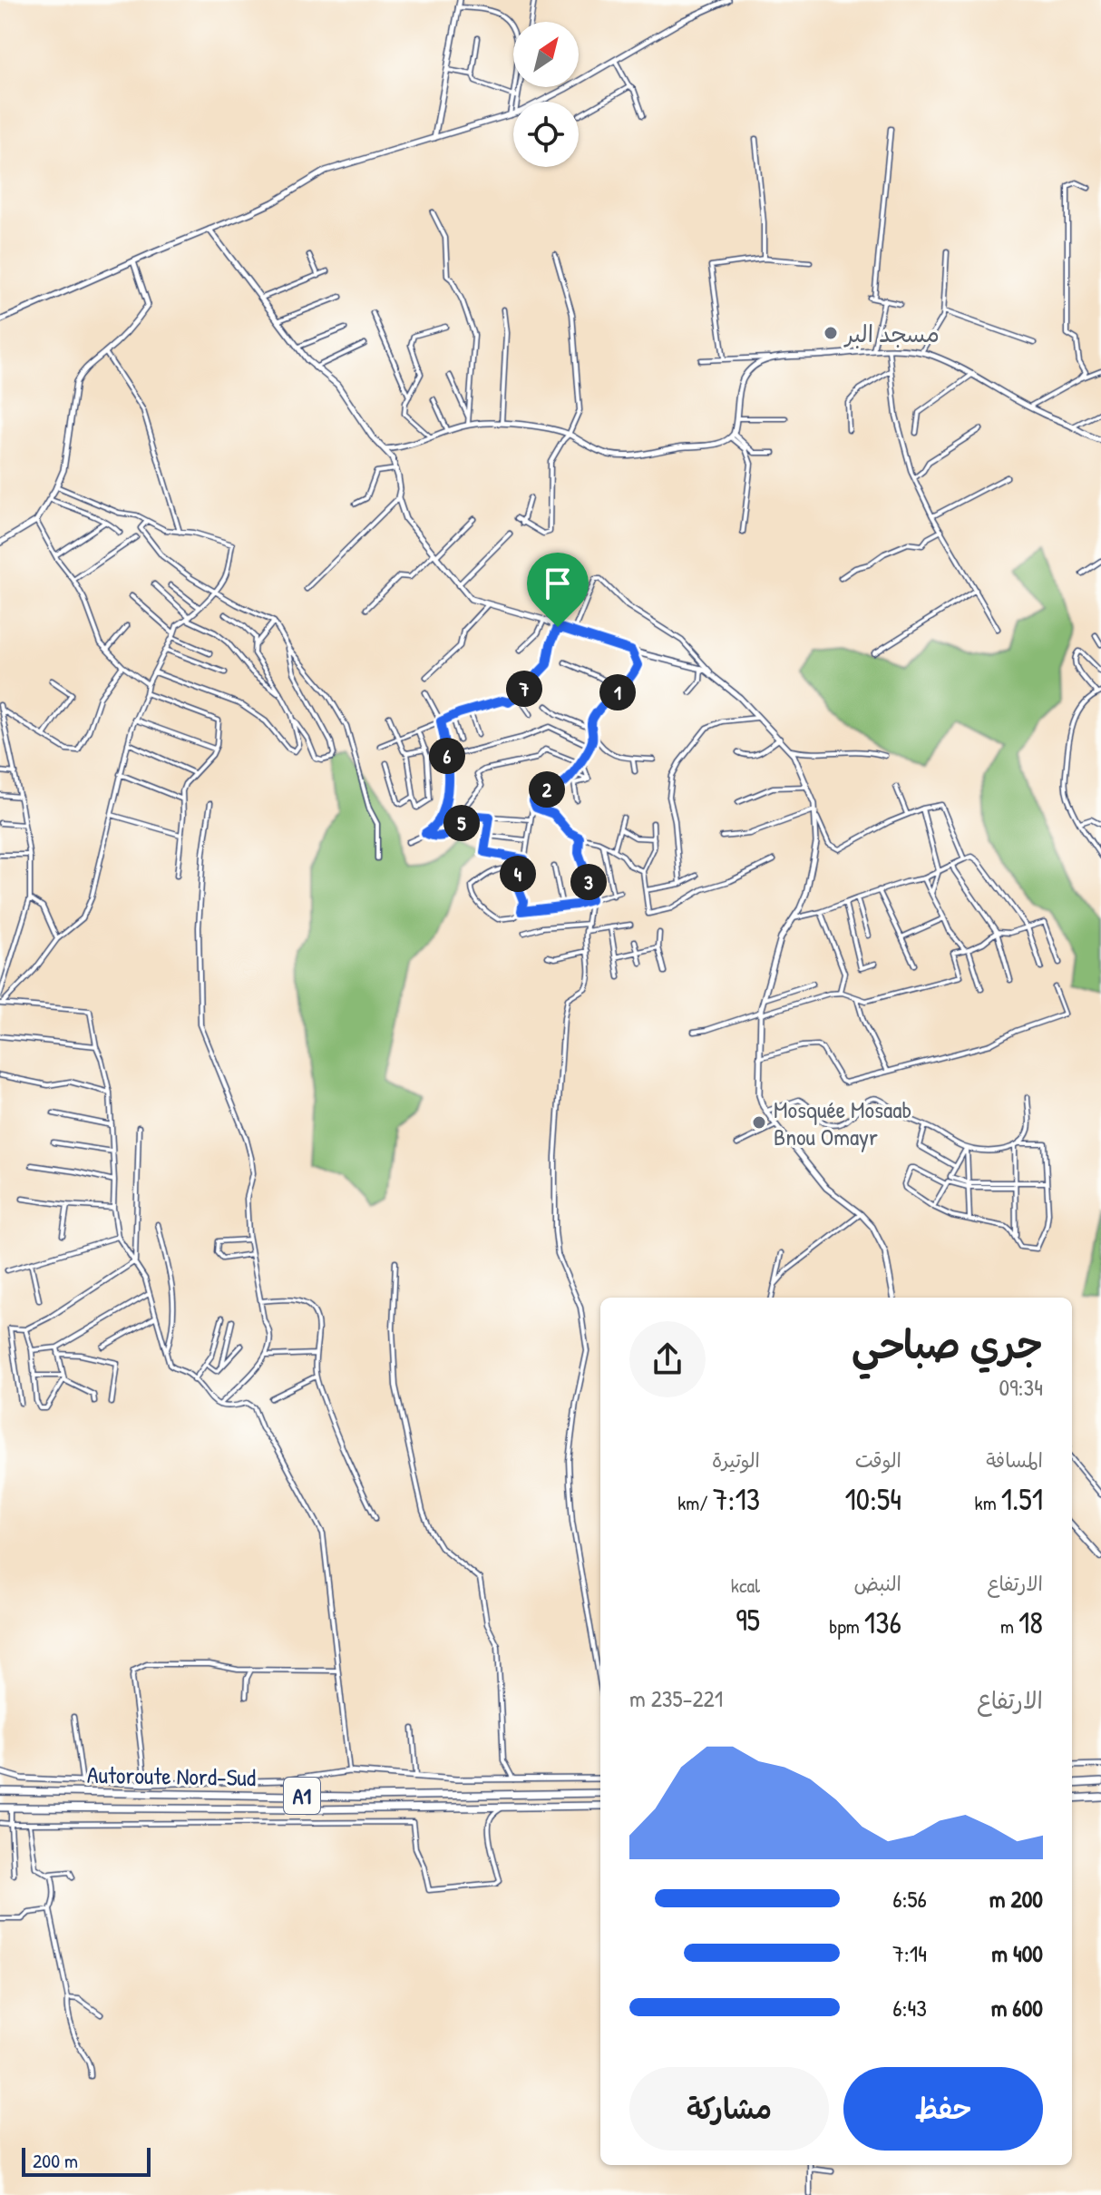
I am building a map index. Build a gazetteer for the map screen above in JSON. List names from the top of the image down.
{
  "streets": {
    "highway": ["Autoroute Nord-Sud", "A1"]
  },
  "places": ["مسجد البر", "Mosquée Mosaab Bnou Omayr"],
  "scale_bar": "200 m",
  "north": "top right",
  "page": {
    "pins": [
      "7",
      "1",
      "6",
      "2",
      "5",
      "4",
      "3"
    ],
    "heading": ["جري صباحي", "09:34"],
    "stats": [
      ["المسافة", "1.51 km"],
      ["الوقت", "10:54"],
      ["الوتيرة", "7:13 /km"],
      ["الارتفاع", "18 m"],
      ["النبض", "136 bpm"],
      ["kcal", "95"]
    ],
    "chart": ["الارتفاع", "221–235 m"],
    "list": [
      {
        "name": "200 m",
        "note": "6:56"
      },
      {
        "name": "400 m",
        "note": "7:14"
      },
      {
        "name": "600 m",
        "note": "6:43"
      }
    ],
    "buttons": ["حفظ", "مشاركة"],
    "scale": "200 m"
  }
}
